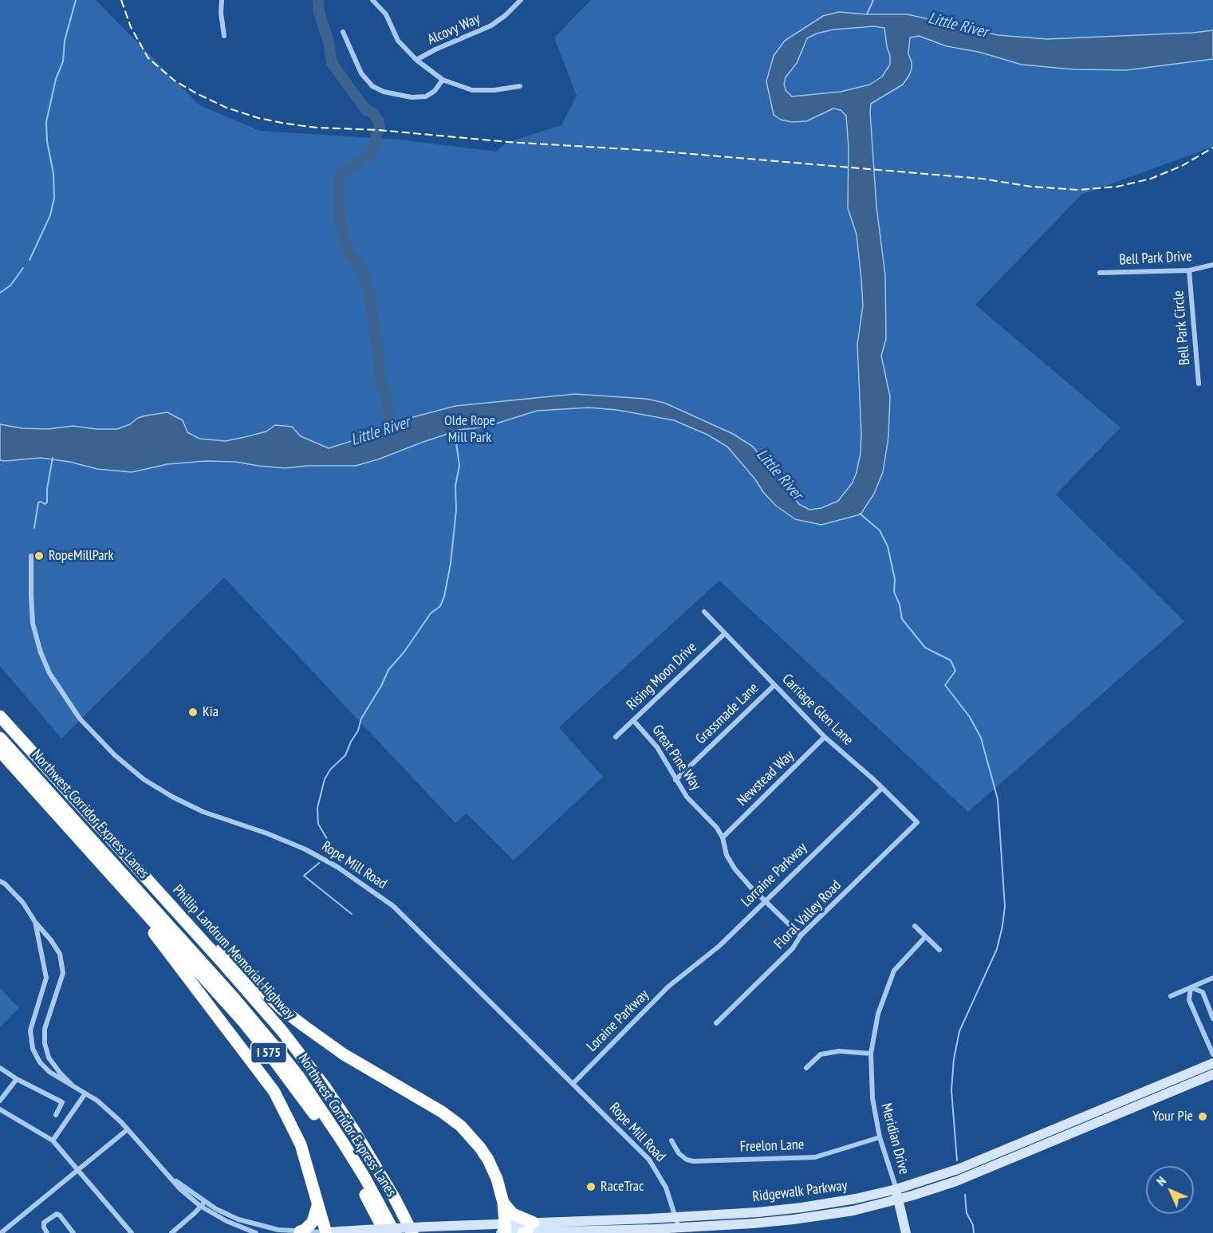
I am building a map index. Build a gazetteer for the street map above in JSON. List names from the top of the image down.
{
  "streets": {
    "highway": ["Northwest Corridor Express Lanes", "Phillip Landrum Memorial Highway", "I 575"],
    "main road": ["Ridgewalk Parkway"],
    "street": [
      "Alcovy Way",
      "Bell Park Drive",
      "Bell Park Circle",
      "Rising Moon Drive",
      "Carriage Glen Lane",
      "Grassmade Lane",
      "Great Pine Way",
      "Newstead Way",
      "Rope Mill Road",
      "Lorraine Parkway",
      "Floral Valley Road",
      "Loraine Parkway",
      "Meridian Drive",
      "Freelon Lane"
    ]
  },
  "crossings": [
    ["Bell Park Drive", "Bell Park Circle"],
    ["Rising Moon Drive", "Carriage Glen Lane"],
    ["Rising Moon Drive", "Great Pine Way"],
    ["Carriage Glen Lane", "Grassmade Lane"],
    ["Carriage Glen Lane", "Newstead Way"],
    ["Carriage Glen Lane", "Lorraine Parkway"],
    ["Carriage Glen Lane", "Floral Valley Road"],
    ["Grassmade Lane", "Great Pine Way"],
    ["Great Pine Way", "Newstead Way"],
    ["Great Pine Way", "Lorraine Parkway"],
    ["Great Pine Way", "Floral Valley Road"],
    ["Rope Mill Road", "Loraine Parkway"],
    ["Rope Mill Road", "Ridgewalk Parkway"],
    ["Lorraine Parkway", "Loraine Parkway"],
    ["Meridian Drive", "Freelon Lane"],
    ["Meridian Drive", "Ridgewalk Parkway"]
  ],
  "water": ["Little River"],
  "parks": ["Olde Rope Mill Park"],
  "places": [
    "RopeMillPark",
    "Kia",
    "Your Pie",
    "RaceTrac"
  ],
  "north": "top left"
}
